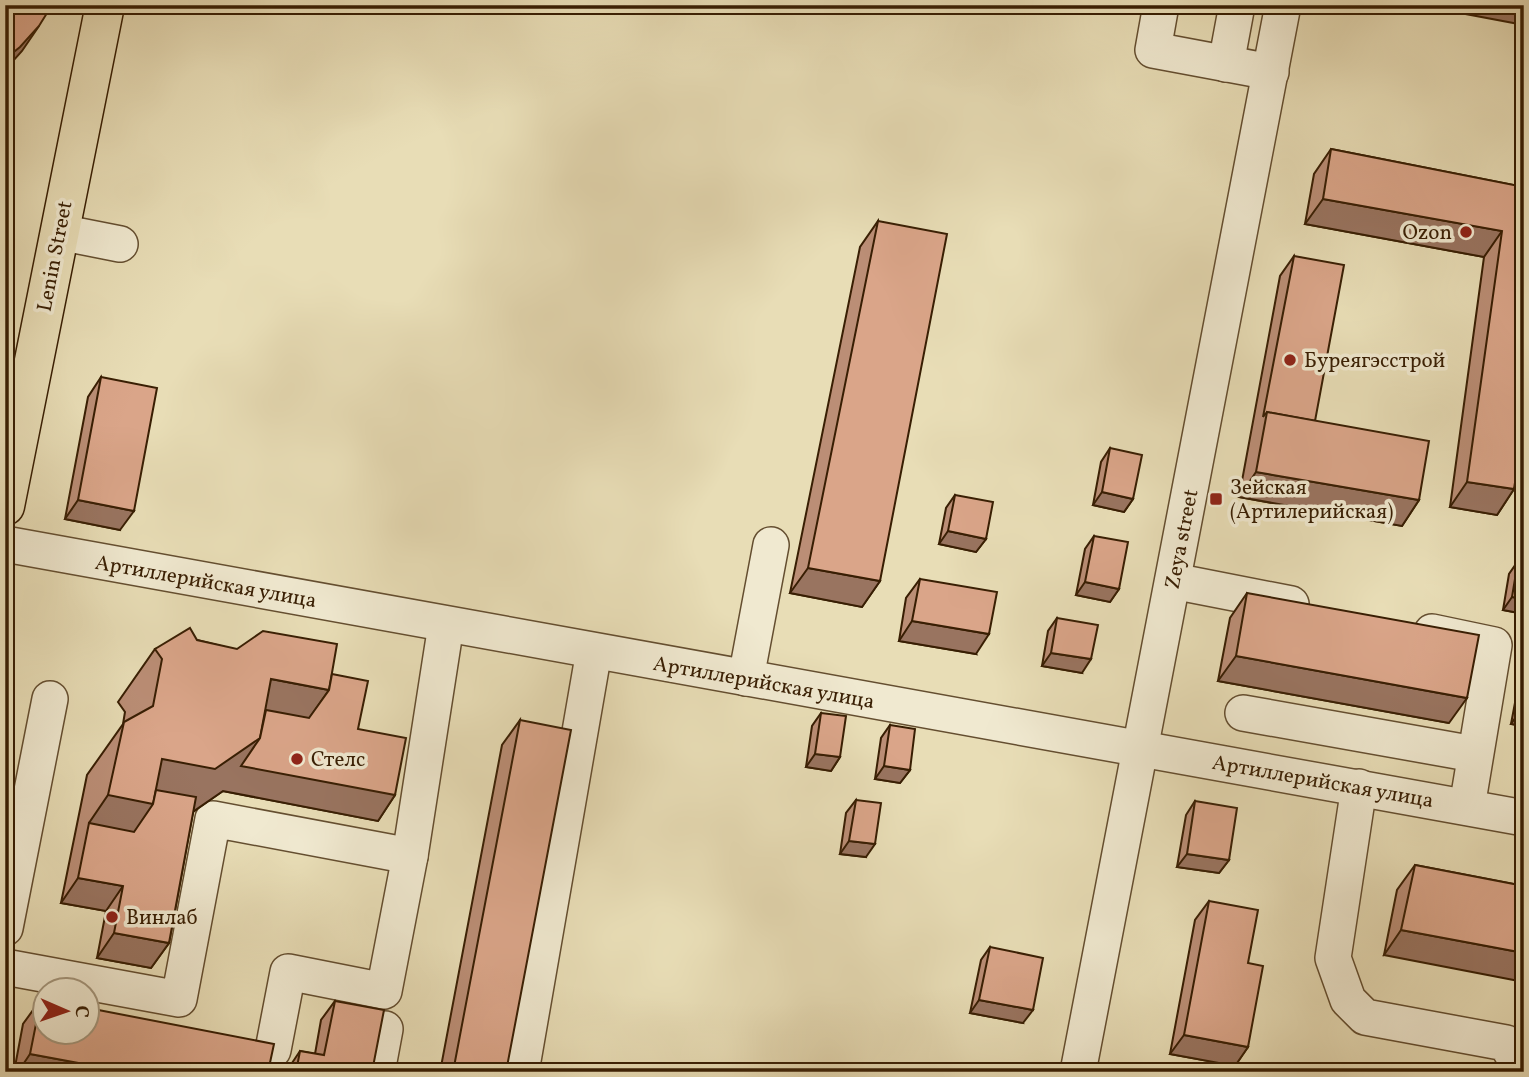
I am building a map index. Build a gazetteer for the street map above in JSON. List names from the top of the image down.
{
  "streets": {
    "main road": ["Lenin Street"],
    "street": ["Zeya street", "Артиллерийская улица"]
  },
  "crossings": [
    ["Zeya street", "Артиллерийская улица"]
  ],
  "places": {
    "other": [
      "Ozon",
      "Буреягэсстрой",
      "Стелс",
      "Винлаб"
    ],
    "transit": ["Зейская (Артилерийская)"]
  },
  "north": "right"
}
